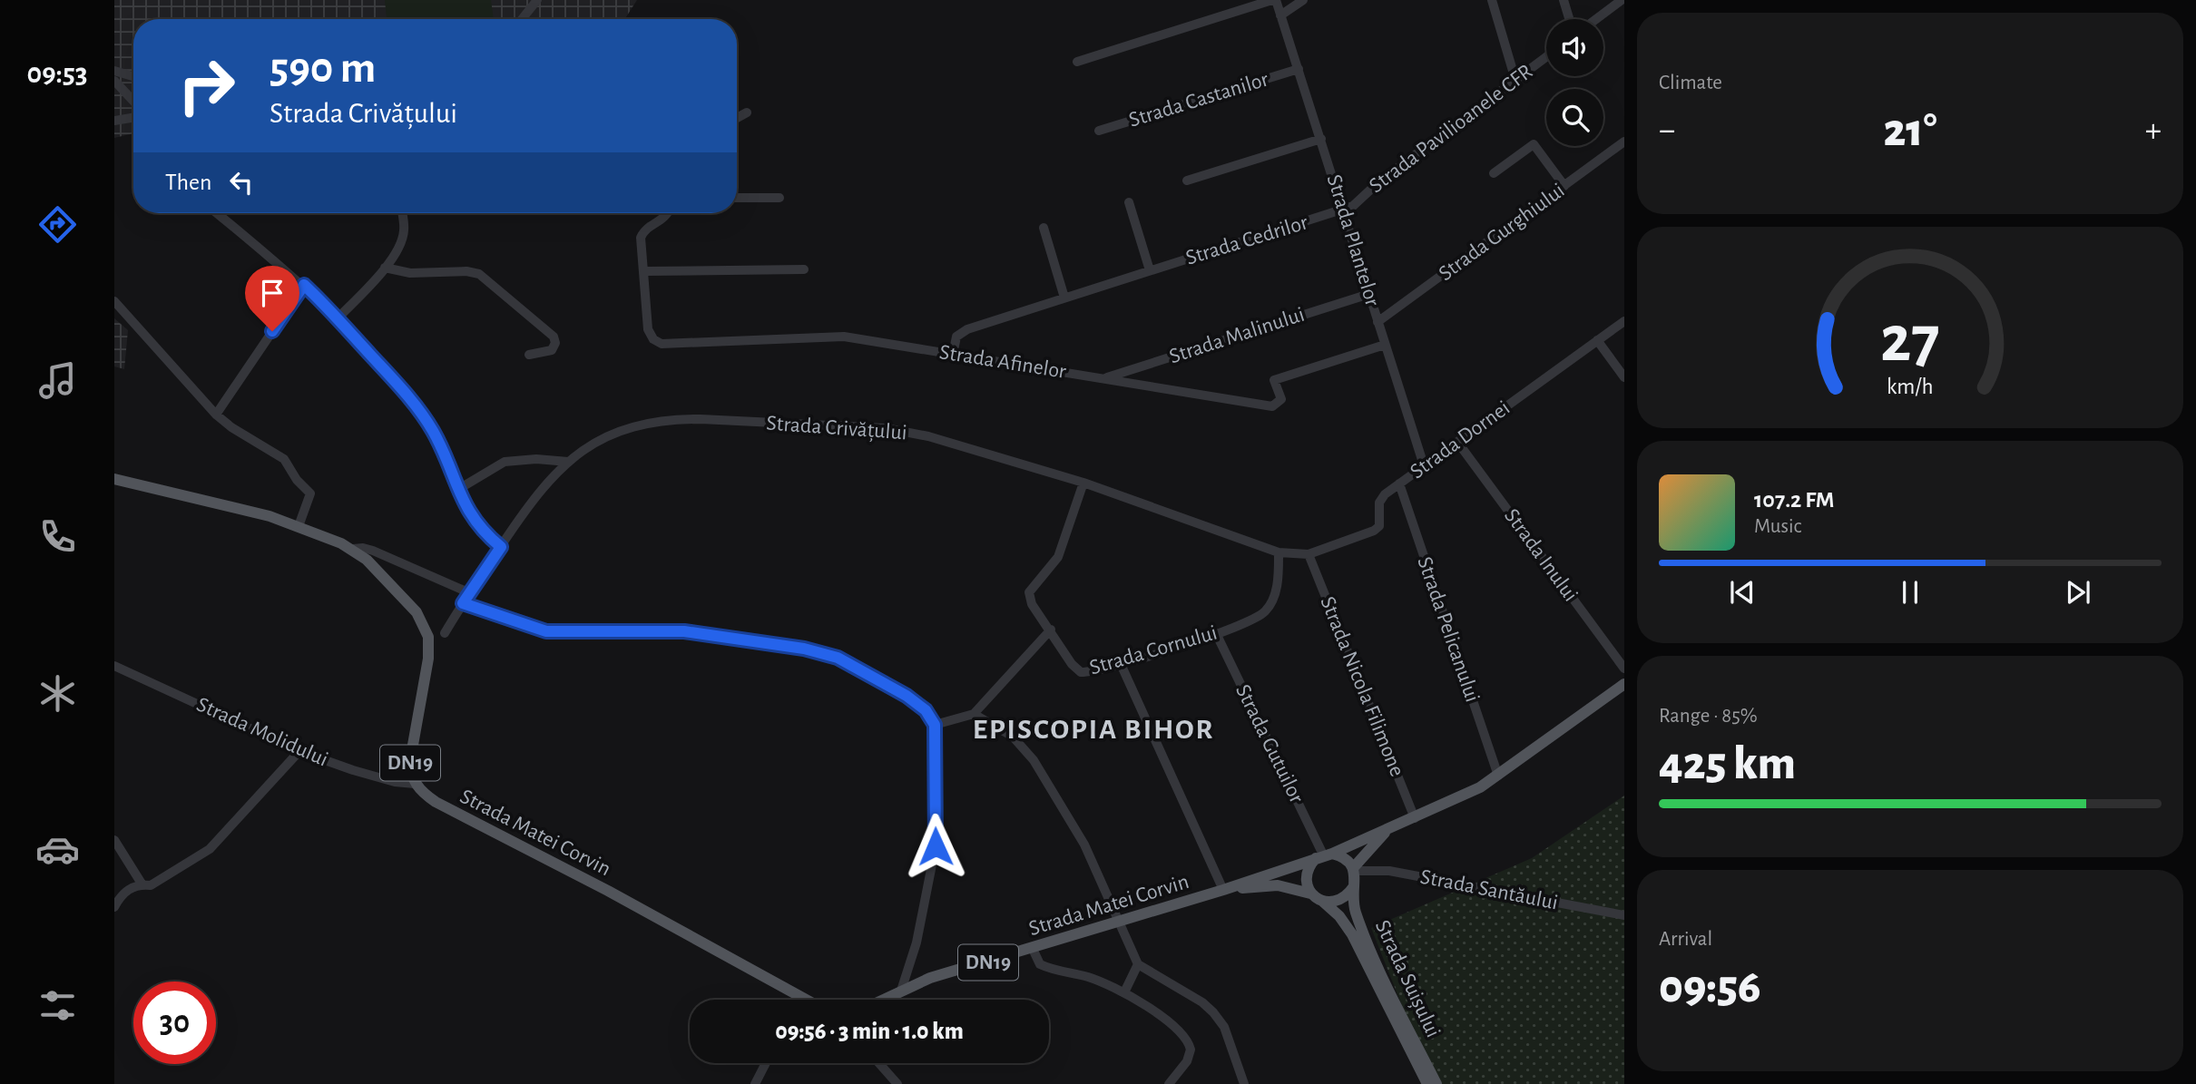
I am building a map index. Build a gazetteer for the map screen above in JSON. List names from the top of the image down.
{
  "streets": {
    "main road": ["DN19", "Strada Matei Corvin", "Strada Suișului"],
    "street": [
      "Strada Castanilor",
      "Strada Pavilioanele CFR",
      "Strada Gurghiului",
      "Strada Cedrilor",
      "Strada Plantelor",
      "Strada Malinului",
      "Strada Afinelor",
      "Strada Crivățului",
      "Strada Dornei",
      "Strada Inului",
      "Strada Pelicanului",
      "Strada Cornului",
      "Strada Nicola Filimone",
      "Strada Molidului",
      "Strada Gutuilor",
      "Strada Santăului"
    ]
  },
  "crossings": [
    ["Strada Castanilor", "Strada Plantelor"],
    ["Strada Pavilioanele CFR", "Strada Cedrilor"],
    ["Strada Pavilioanele CFR", "Strada Plantelor"],
    ["Strada Gurghiului", "Strada Plantelor"],
    ["Strada Cedrilor", "Strada Plantelor"],
    ["Strada Cedrilor", "Strada Afinelor"],
    ["Strada Plantelor", "Strada Malinului"],
    ["Strada Plantelor", "Strada Afinelor"],
    ["Strada Plantelor", "Strada Dornei"],
    ["Strada Malinului", "Strada Afinelor"],
    ["Strada Crivățului", "Strada Dornei"],
    ["Strada Crivățului", "Strada Cornului"],
    ["Strada Crivățului", "Strada Nicola Filimone"],
    ["Strada Dornei", "Strada Inului"],
    ["Strada Dornei", "Strada Pelicanului"],
    ["Strada Dornei", "Strada Nicola Filimone"],
    ["Strada Pelicanului", "Strada Matei Corvin"],
    ["Strada Cornului", "Strada Gutuilor"],
    ["Strada Nicola Filimone", "Strada Matei Corvin"],
    ["Strada Molidului", "DN19"],
    ["Strada Molidului", "Strada Matei Corvin"],
    ["Strada Gutuilor", "DN19"],
    ["Strada Gutuilor", "Strada Matei Corvin"],
    ["Strada Gutuilor", "Strada Santăului"],
    ["Strada Gutuilor", "Strada Suișului"],
    ["DN19", "Strada Matei Corvin"],
    ["DN19", "Strada Santăului"],
    ["DN19", "Strada Suișului"],
    ["Strada Matei Corvin", "Strada Santăului"],
    ["Strada Matei Corvin", "Strada Suișului"],
    ["Strada Santăului", "Strada Suișului"]
  ],
  "districts": ["EPISCOPIA BIHOR"],
  "page": {
    "tabs": "09:53",
    "tile": [
      "Climate",
      ["Range · 85%", "425 km"],
      ["Arrival", "09:56"]
    ],
    "turn": ["590 m", "Strada Crivățului"],
    "heat": ["−", "21°", "+"],
    "then": "Then",
    "song": ["107.2 FM", "Music"],
    "limit": "30",
    "trip": "09:56 · 3 min · 1.0 km",
    "gauge": ["27", "km/h"]
  }
}
